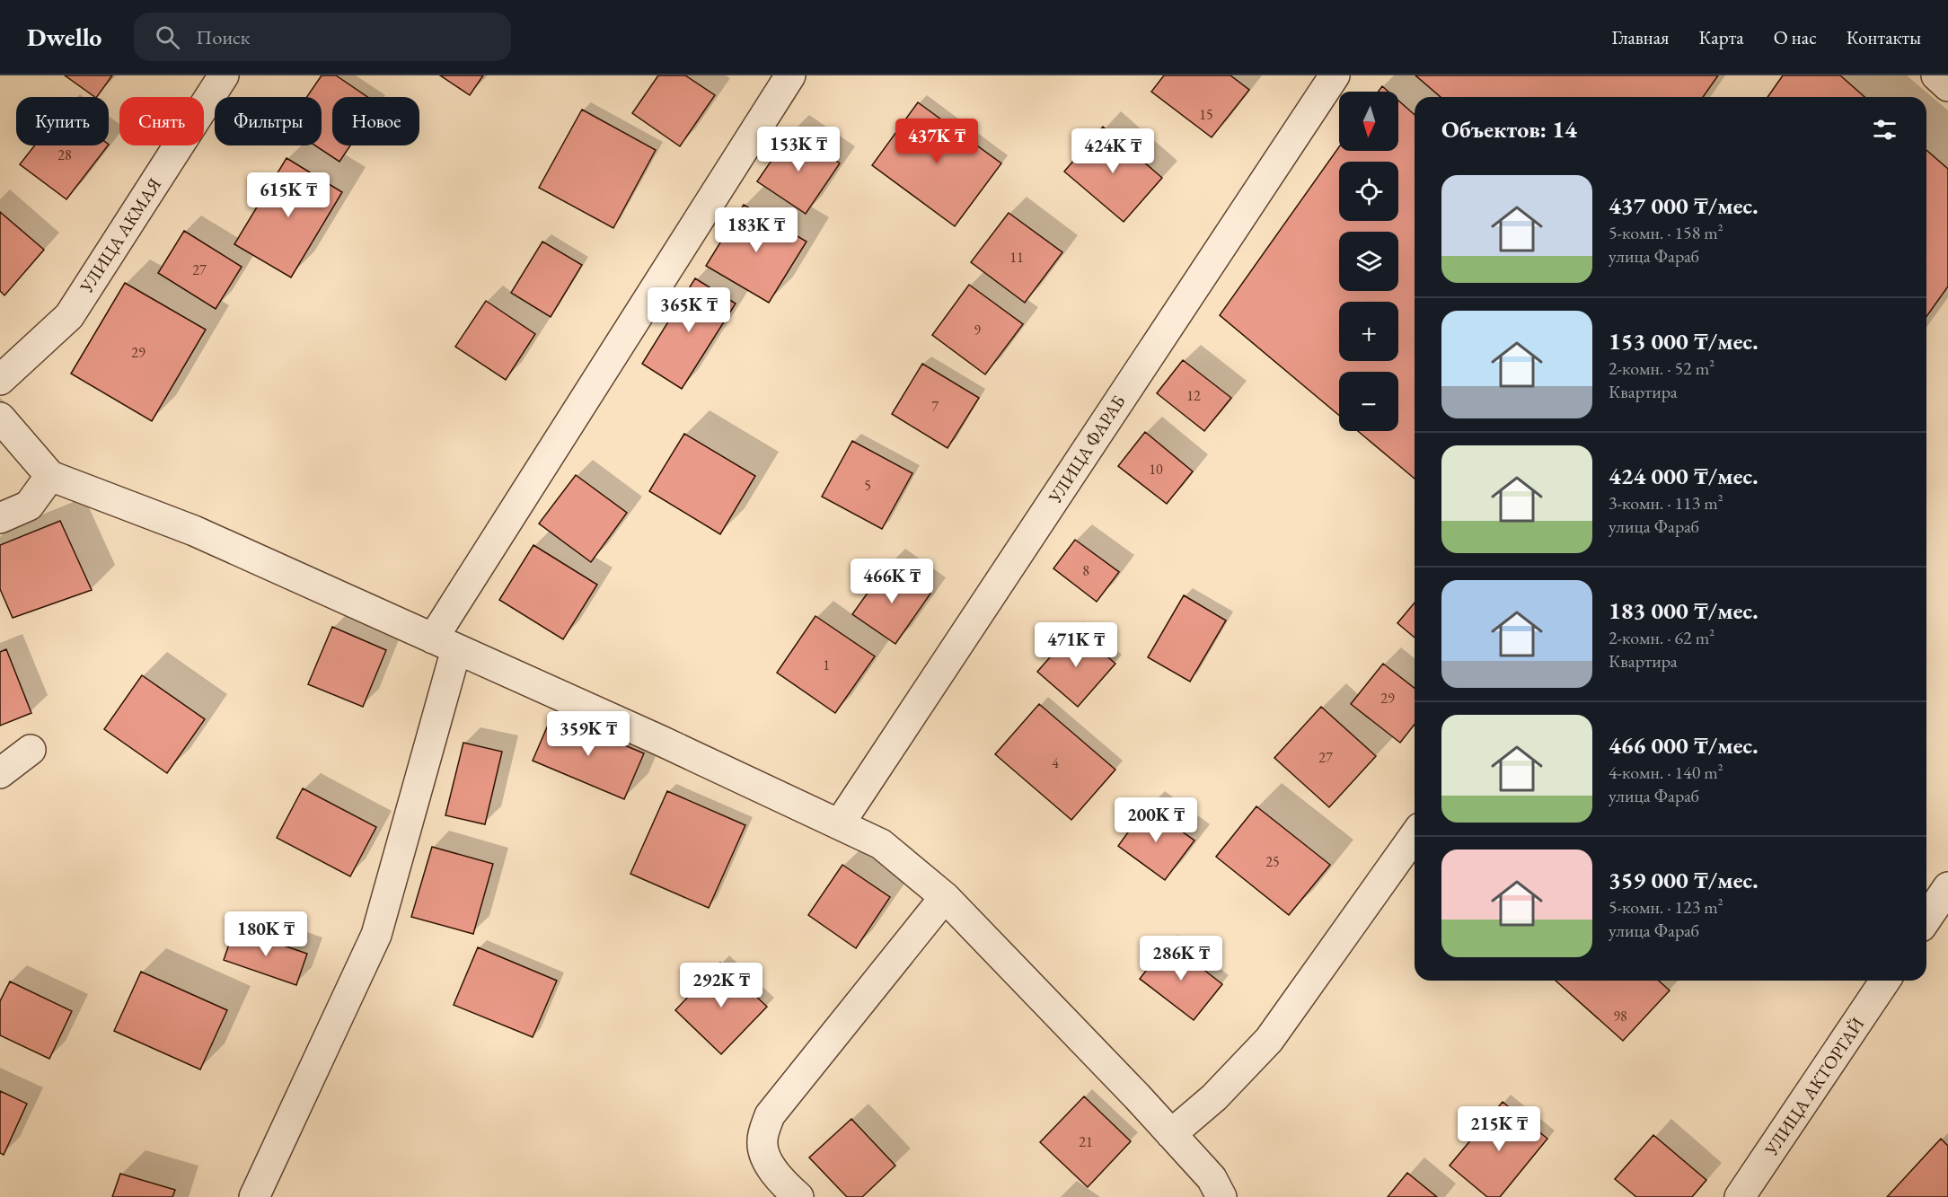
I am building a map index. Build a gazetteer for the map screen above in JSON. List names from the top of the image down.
{
  "streets": {
    "street": ["УЛИЦА АКМАЯ", "УЛИЦА ФАРАБ", "УЛИЦА АКТОРГАЙ"]
  },
  "house_numbers": [
    "15",
    "28",
    "11",
    "27",
    "9",
    "29",
    "12",
    "7",
    "10",
    "5",
    "8",
    "1",
    "29",
    "27",
    "4",
    "25",
    "98",
    "21"
  ],
  "north": "bottom",
  "page": {
    "header": "Dwello",
    "search": "Поиск",
    "nav": [
      "Главная",
      "Карта",
      "О нас",
      "Контакты"
    ],
    "map_buttons": ["+", "−"],
    "chip": [
      "Купить",
      "Снять",
      "Фильтры",
      "Новое"
    ],
    "heading": "Объектов: 14",
    "price": [
      "437K ₸",
      "153K ₸",
      "424K ₸",
      "615K ₸",
      "183K ₸",
      "365K ₸",
      "466K ₸",
      "471K ₸",
      "359K ₸",
      "200K ₸",
      "180K ₸",
      "286K ₸",
      "292K ₸",
      "215K ₸"
    ],
    "list": [
      {
        "name": "437 000 ₸/мес.",
        "note": "5-комн. · 158 m² · улица Фараб"
      },
      {
        "name": "153 000 ₸/мес.",
        "note": "2-комн. · 52 m² · Квартира"
      },
      {
        "name": "424 000 ₸/мес.",
        "note": "3-комн. · 113 m² · улица Фараб"
      },
      {
        "name": "183 000 ₸/мес.",
        "note": "2-комн. · 62 m² · Квартира"
      },
      {
        "name": "466 000 ₸/мес.",
        "note": "4-комн. · 140 m² · улица Фараб"
      },
      {
        "name": "359 000 ₸/мес.",
        "note": "5-комн. · 123 m² · улица Фараб"
      }
    ]
  }
}
